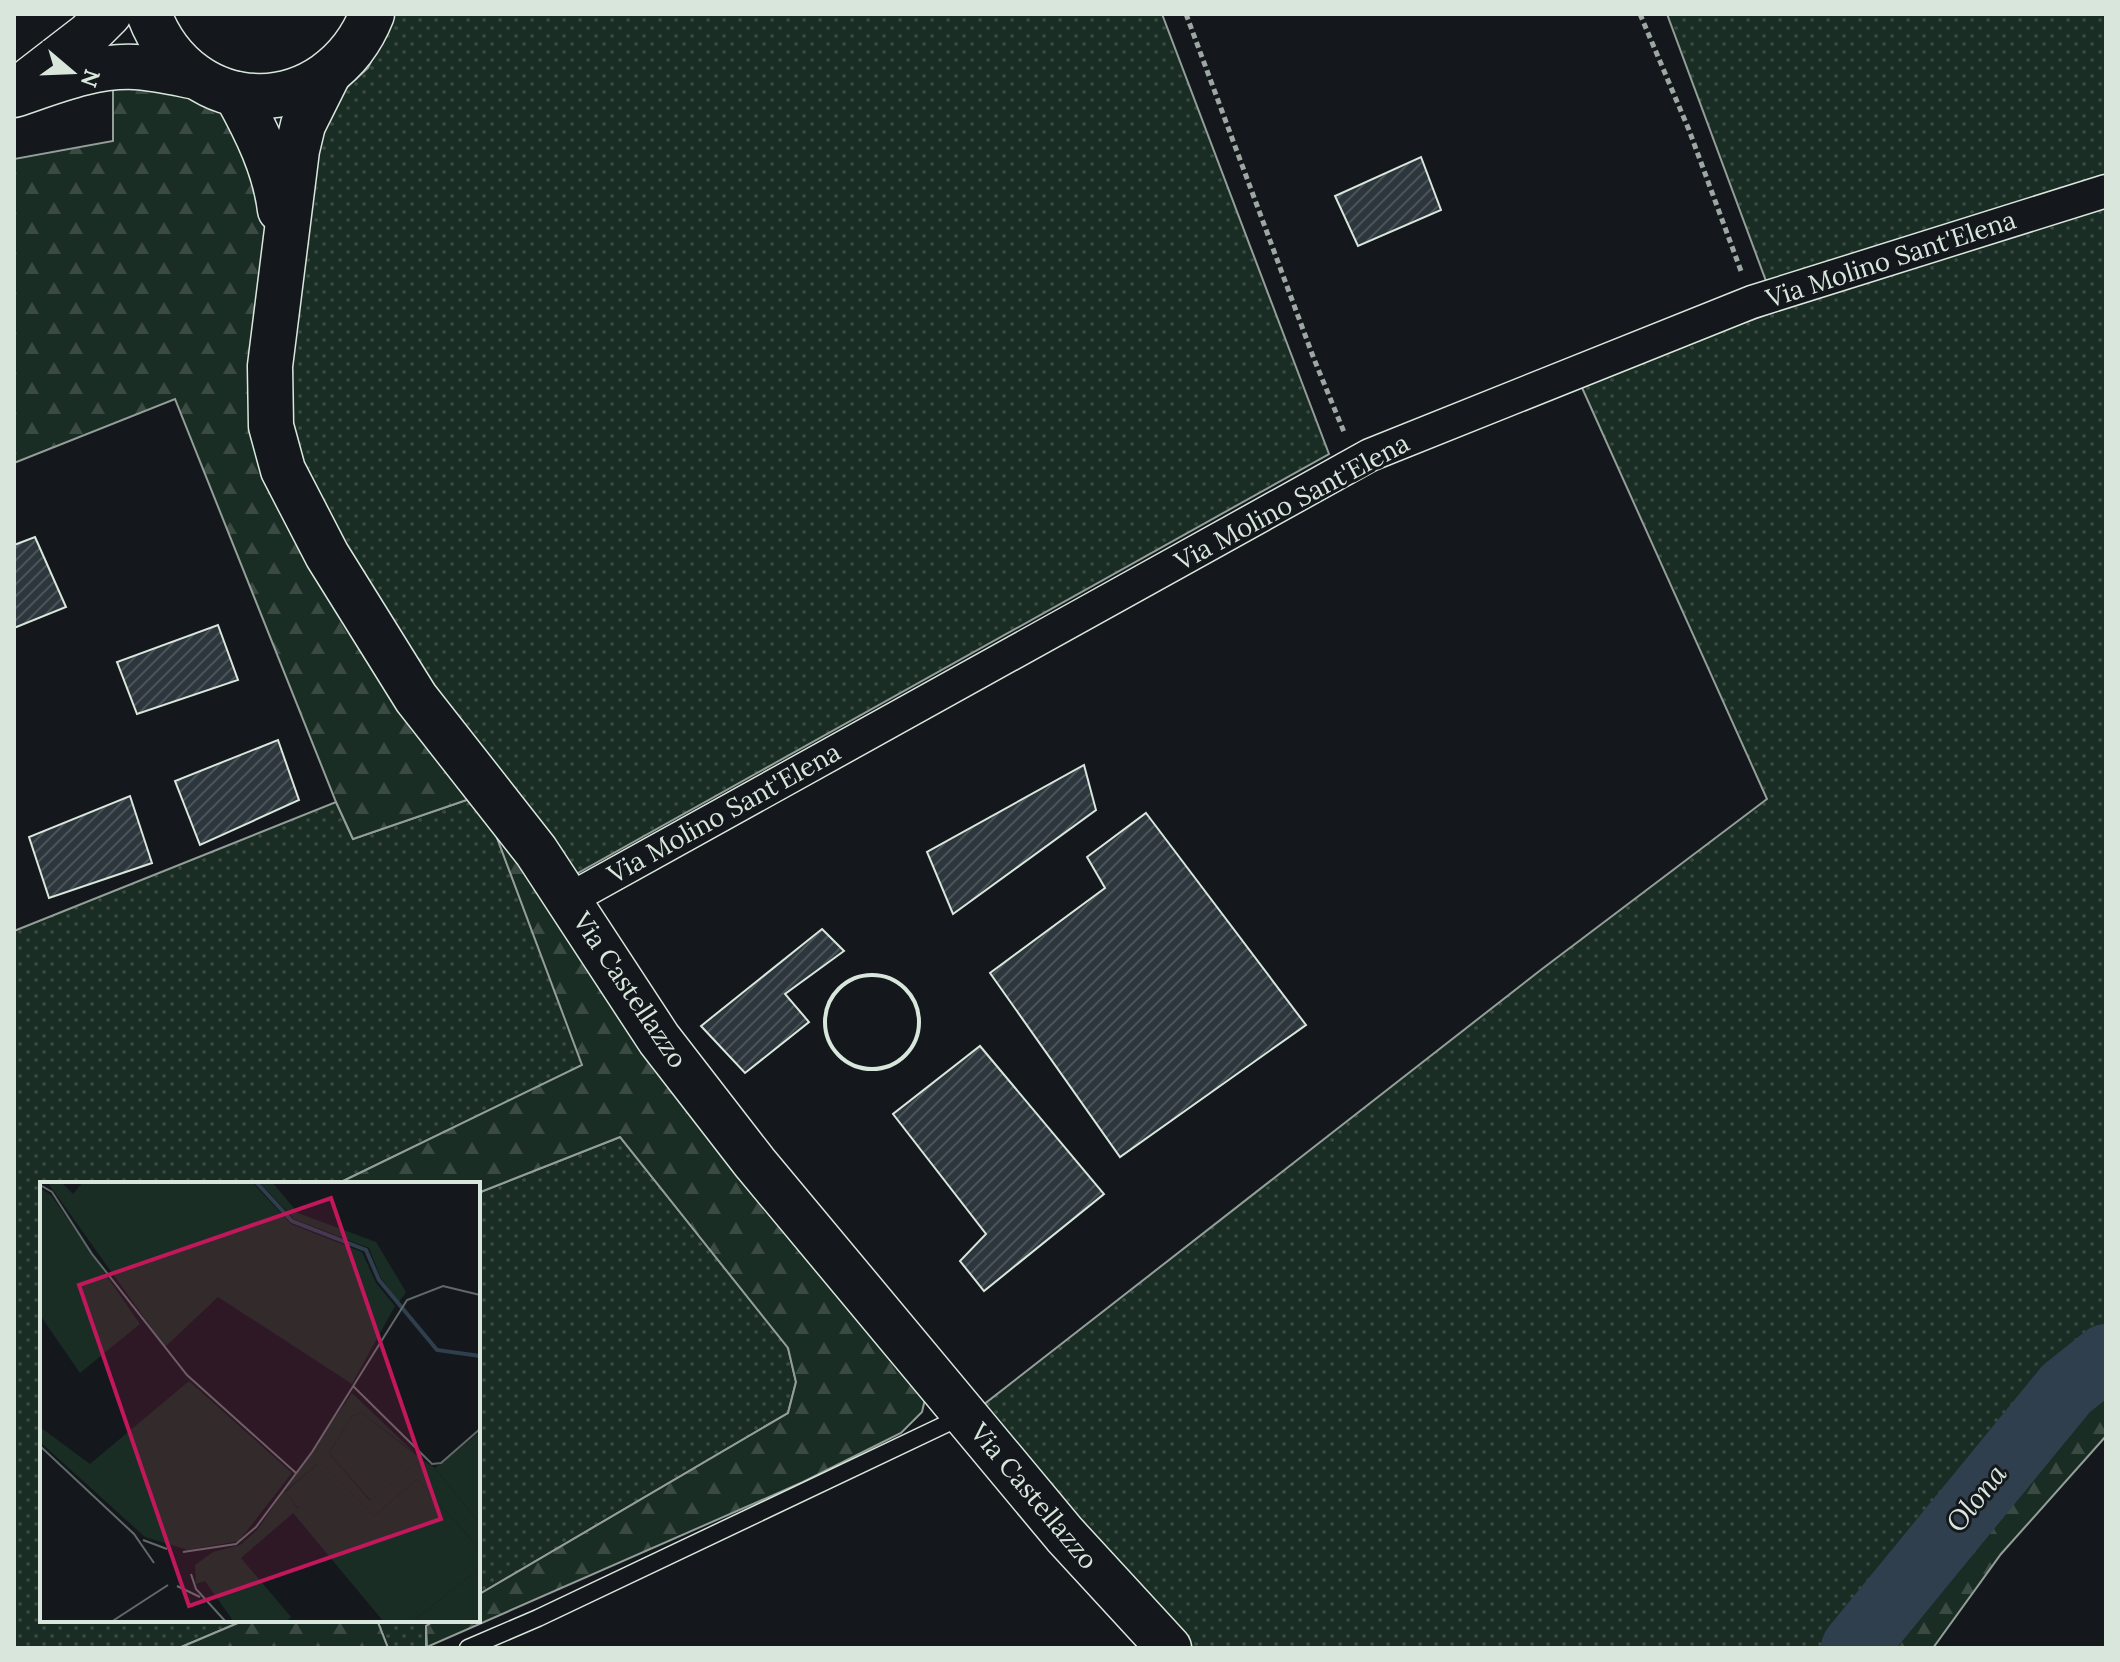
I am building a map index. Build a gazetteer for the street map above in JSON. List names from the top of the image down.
{
  "streets": {
    "street": ["Via Molino Sant'Elena", "Via Castellazzo"]
  },
  "crossings": [
    ["Via Molino Sant'Elena", "Via Castellazzo"]
  ],
  "water": ["Olona"],
  "north": "right"
}
